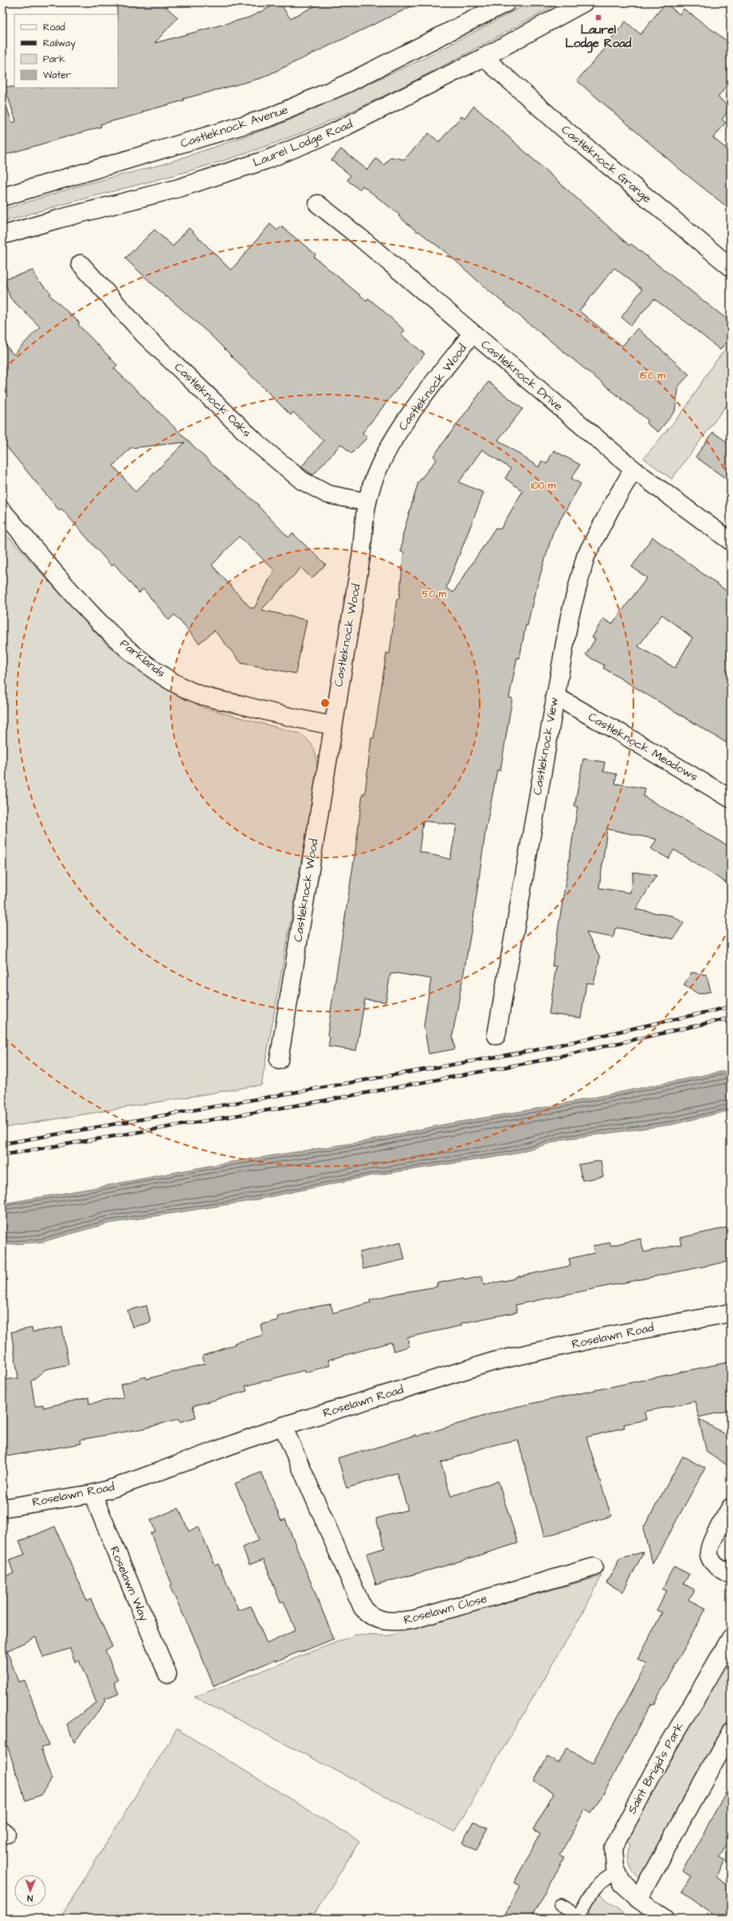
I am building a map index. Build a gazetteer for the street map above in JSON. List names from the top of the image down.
{
  "streets": {
    "street": [
      "Castleknock Avenue",
      "Laurel Lodge Road",
      "Castleknock Grange",
      "Castleknock Drive",
      "Castleknock Wood",
      "Castleknock Oaks",
      "Parklands",
      "Castleknock View",
      "Castleknock Meadows",
      "Roselawn Road",
      "Roselawn Way",
      "Roselawn Close",
      "Saint Brigid's Park"
    ]
  },
  "crossings": [
    ["Laurel Lodge Road", "Castleknock Grange"],
    ["Castleknock Drive", "Castleknock Wood"],
    ["Castleknock Drive", "Castleknock View"],
    ["Castleknock Wood", "Castleknock Oaks"],
    ["Castleknock Wood", "Parklands"],
    ["Castleknock View", "Castleknock Meadows"],
    ["Roselawn Road", "Roselawn Way"],
    ["Roselawn Road", "Roselawn Close"]
  ],
  "places": {
    "transit": ["Laurel Lodge Road"]
  },
  "legend": [
    "Road",
    "Railway",
    "Park",
    "Water"
  ],
  "north": "bottom",
  "rings": ["150 m", "100 m", "50 m"]
}
